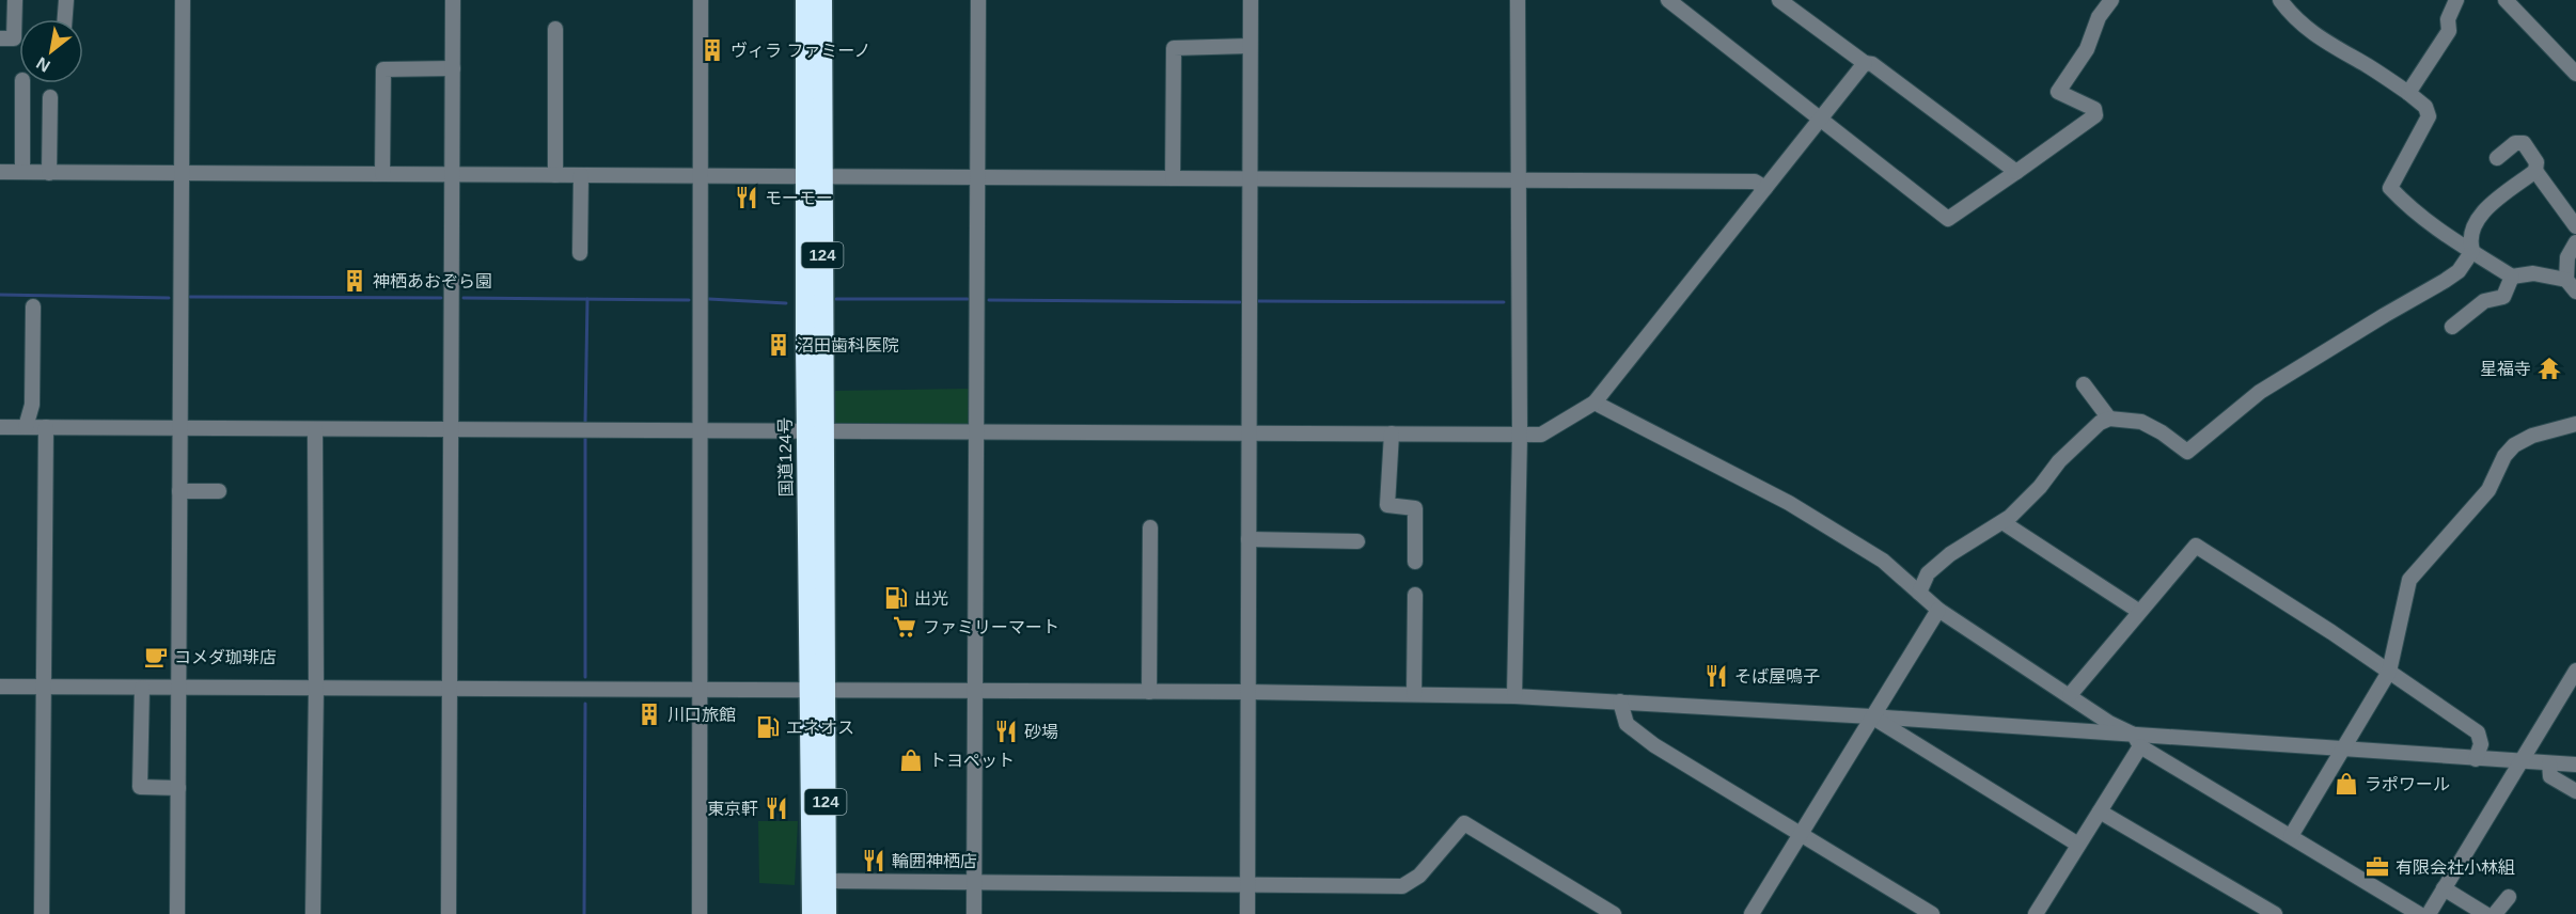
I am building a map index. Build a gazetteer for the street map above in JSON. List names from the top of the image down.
{
  "streets": {
    "highway": ["124", "国道124号"]
  },
  "places": {
    "building": [
      "ヴィラ ファミーノ",
      "神栖あおぞら園",
      "沼田歯科医院",
      "川口旅館"
    ],
    "restaurant": [
      "モーモー",
      "そば屋鳴子",
      "砂場",
      "東京軒",
      "輪囲神栖店"
    ],
    "temple": ["星福寺"],
    "fuel station": ["出光", "エネオス"],
    "supermarket": ["ファミリーマート"],
    "cafe": ["コメダ珈琲店"],
    "shop": ["トヨペット", "ラポワール"],
    "office": ["有限会社小林組"]
  },
  "north": "bottom left"
}
